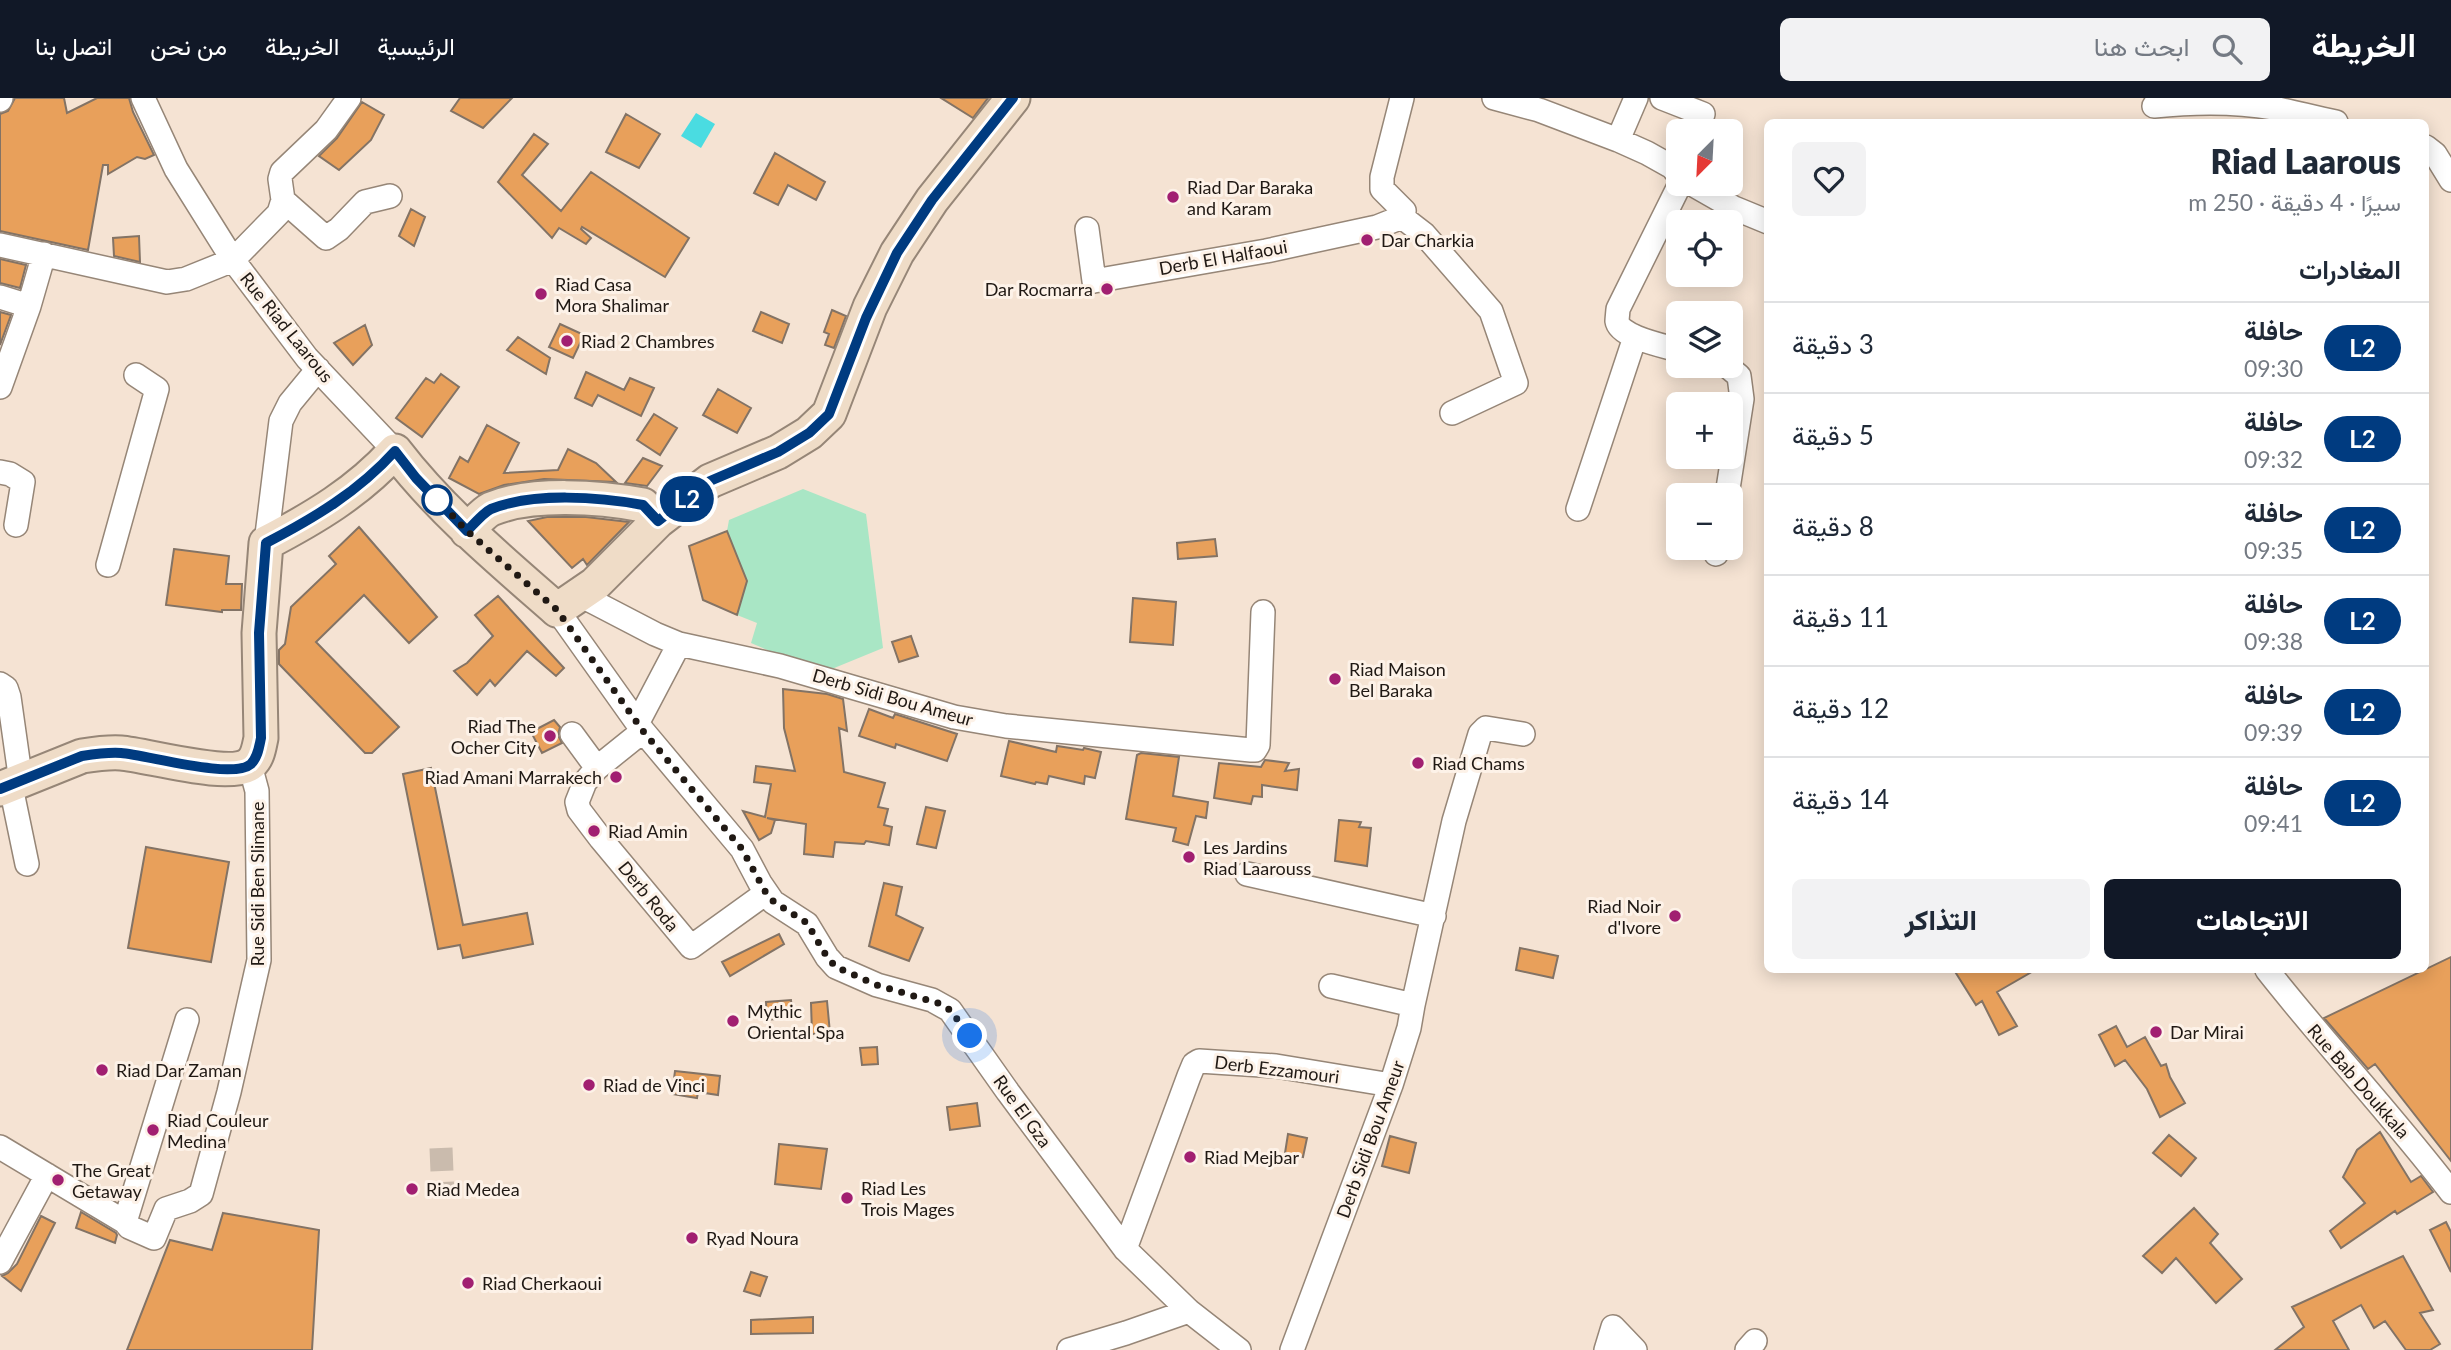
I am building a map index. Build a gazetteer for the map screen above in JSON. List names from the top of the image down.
{
  "streets": {
    "street": [
      "Derb El Halfaoui",
      "Rue Riad Laarous",
      "Derb Sidi Bou Ameur",
      "Rue Sidi Ben Slimane",
      "Derb Roda",
      "Derb Ezzamouri",
      "Rue Bab Doukkala",
      "Rue El Gza"
    ]
  },
  "crossings": [
    ["Rue Riad Laarous", "Derb Sidi Bou Ameur"],
    ["Rue Riad Laarous", "Rue El Gza"],
    ["Derb Sidi Bou Ameur", "Derb Ezzamouri"],
    ["Derb Sidi Bou Ameur", "Rue El Gza"],
    ["Derb Roda", "Rue El Gza"],
    ["Derb Ezzamouri", "Rue El Gza"]
  ],
  "places": [
    "Riad Dar Baraka and Karam",
    "Dar Charkia",
    "Dar Rocmarra",
    "Riad Casa Mora Shalimar",
    "Riad 2 Chambres",
    "Riad Maison Bel Baraka",
    "Riad The Ocher City",
    "Riad Chams",
    "Riad Amani Marrakech",
    "Riad Amin",
    "Les Jardins Riad Laarouss",
    "Riad Noir d'Ivore",
    "Mythic Oriental Spa",
    "Dar Mirai",
    "Riad Dar Zaman",
    "Riad de Vinci",
    "Riad Couleur Medina",
    "Riad Mejbar",
    "The Great Getaway",
    "Riad Medea",
    "Riad Les Trois Mages",
    "Ryad Noura",
    "Riad Cherkaoui"
  ],
  "lines": ["bus line L2"],
  "north": "bottom left",
  "page": {
    "header": "الخريطة",
    "search": "ابحث هنا",
    "nav": [
      "الرئيسية",
      "الخريطة",
      "من نحن",
      "اتصل بنا"
    ],
    "on_map": "L2",
    "map_buttons": ["+", "−"],
    "heading": [
      ["Riad Laarous", "سيرًا · 4 دقيقة · 250 m"],
      "المغادرات"
    ],
    "list": [
      {
        "mark": "L2",
        "name": "حافلة",
        "note": "09:30",
        "value": "3 دقيقة"
      },
      {
        "mark": "L2",
        "name": "حافلة",
        "note": "09:32",
        "value": "5 دقيقة"
      },
      {
        "mark": "L2",
        "name": "حافلة",
        "note": "09:35",
        "value": "8 دقيقة"
      },
      {
        "mark": "L2",
        "name": "حافلة",
        "note": "09:38",
        "value": "11 دقيقة"
      },
      {
        "mark": "L2",
        "name": "حافلة",
        "note": "09:39",
        "value": "12 دقيقة"
      },
      {
        "mark": "L2",
        "name": "حافلة",
        "note": "09:41",
        "value": "14 دقيقة"
      }
    ],
    "buttons": ["الاتجاهات", "التذاكر"]
  }
}
